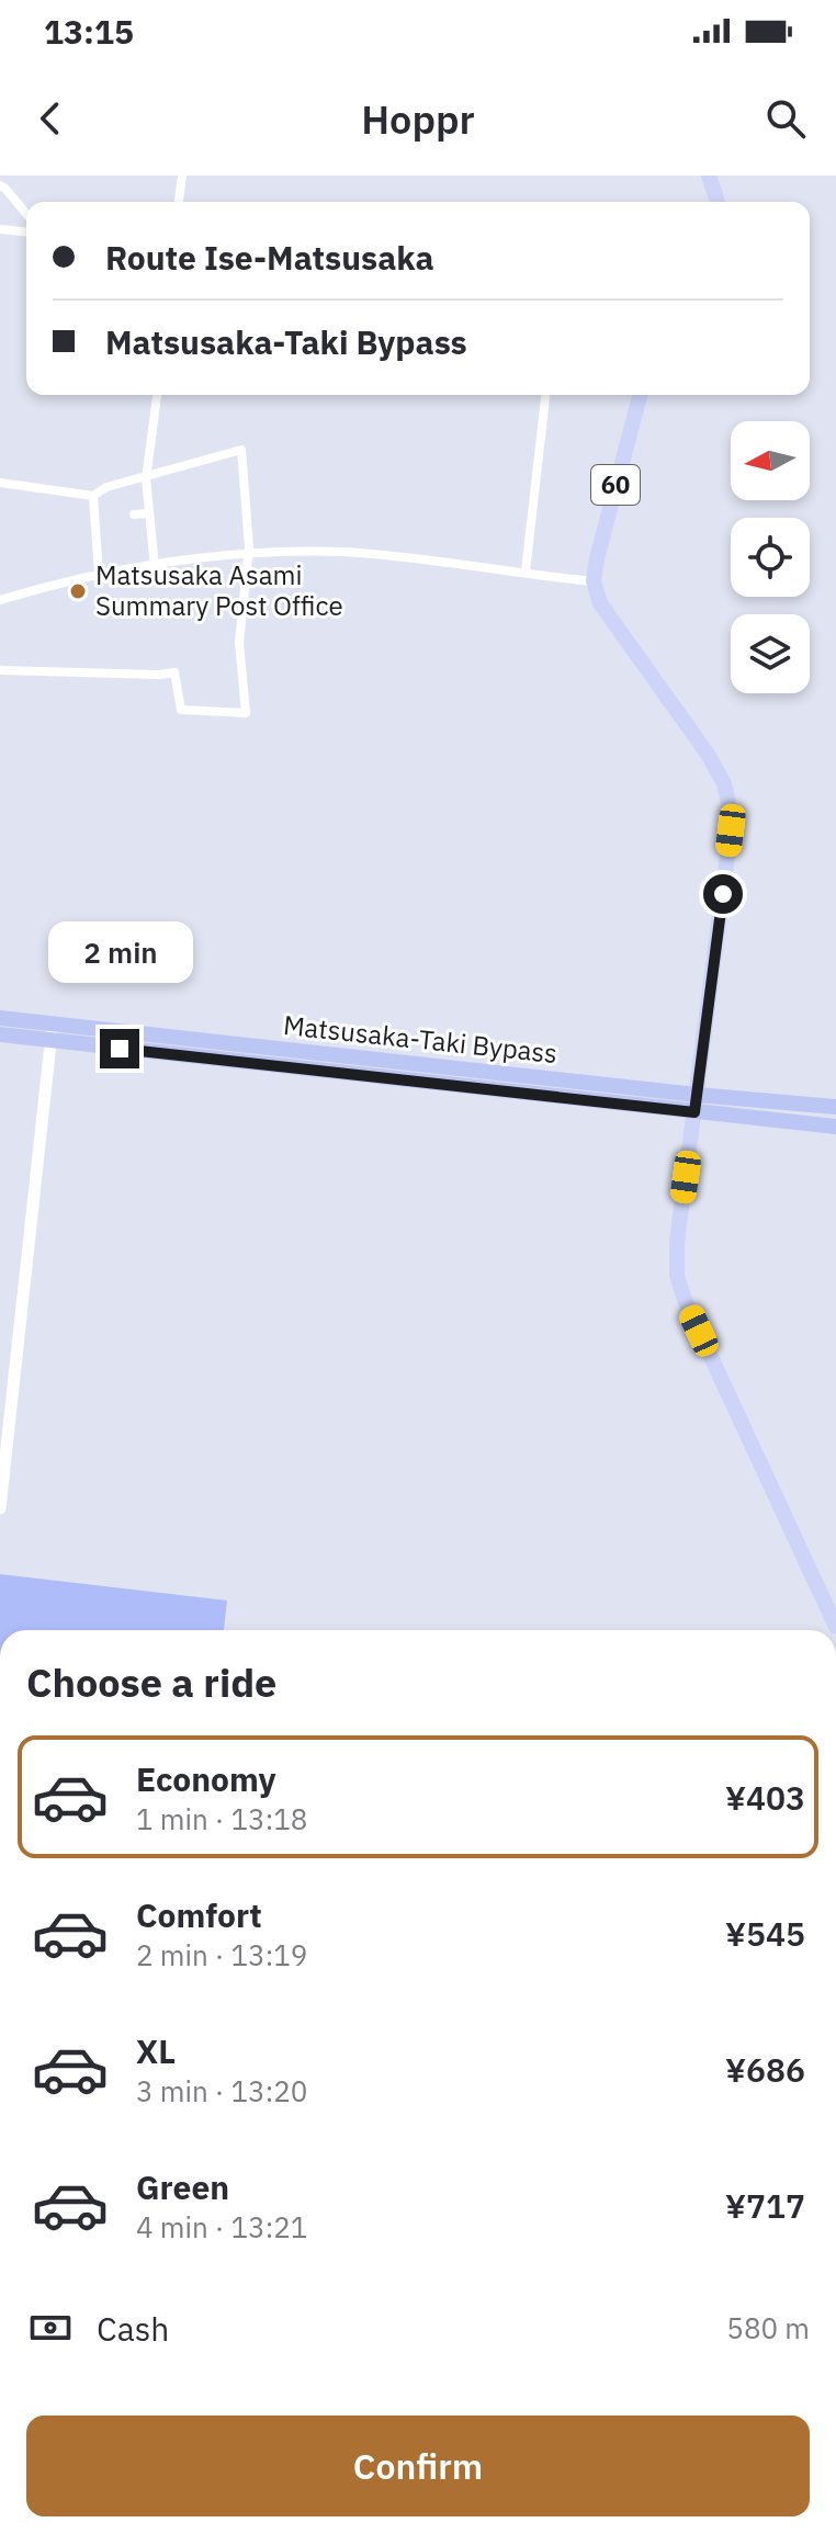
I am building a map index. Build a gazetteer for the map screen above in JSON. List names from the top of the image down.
{
  "streets": {
    "highway": ["Matsusaka-Taki Bypass"],
    "main road": ["60"]
  },
  "places": ["Matsusaka Asami Summary Post Office"],
  "north": "left",
  "page": {
    "status": "13:15",
    "header": "Hoppr",
    "banner": ["Route Ise-Matsusaka", "Matsusaka-Taki Bypass"],
    "bubble": "2 min",
    "heading": "Choose a ride",
    "list": [
      {
        "name": "Economy",
        "note": "1 min · 13:18",
        "value": "¥403"
      },
      {
        "name": "Comfort",
        "note": "2 min · 13:19",
        "value": "¥545"
      },
      {
        "name": "XL",
        "note": "3 min · 13:20",
        "value": "¥686"
      },
      {
        "name": "Green",
        "note": "4 min · 13:21",
        "value": "¥717"
      }
    ],
    "pay": ["Cash", "580 m"],
    "buttons": "Confirm"
  }
}
